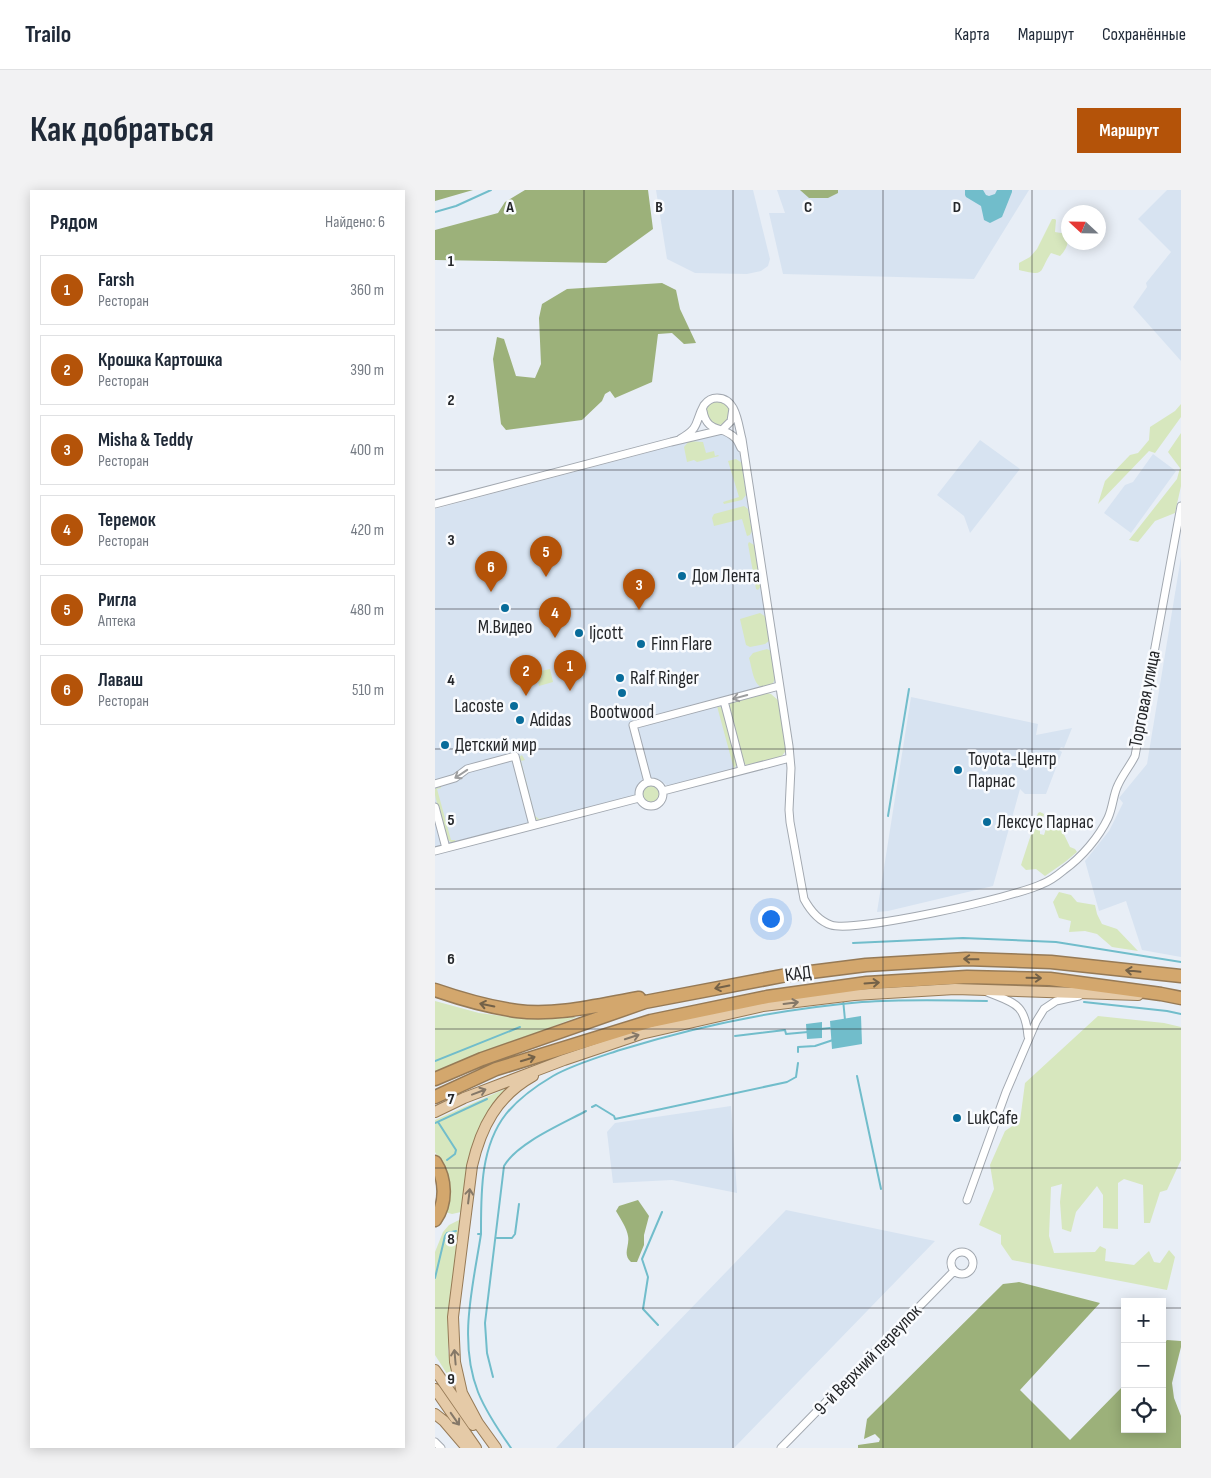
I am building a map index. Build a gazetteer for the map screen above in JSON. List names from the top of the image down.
{
  "streets": {
    "highway": ["КАД"],
    "street": ["Торговая улица", "9-й Верхний переулок"]
  },
  "places": [
    "Дом Лента",
    "М.Видео",
    "Ijcott",
    "Finn Flare",
    "Ralf Ringer",
    "Bootwood",
    "Lacoste",
    "Adidas",
    "Детский мир",
    "Toyota-Центр Парнас",
    "Лексус Парнас",
    "LukCafe"
  ],
  "north": "left",
  "page": {
    "header": "Trailo",
    "nav": ["Карта", "Маршрут", "Сохранённые"],
    "buttons": "Маршрут",
    "title": "Как добраться",
    "heading": ["Рядом", "Найдено: 6"],
    "list": [
      {
        "mark": "1",
        "name": "Farsh",
        "note": "Ресторан",
        "value": "360 m"
      },
      {
        "mark": "2",
        "name": "Крошка Картошка",
        "note": "Ресторан",
        "value": "390 m"
      },
      {
        "mark": "3",
        "name": "Misha & Teddy",
        "note": "Ресторан",
        "value": "400 m"
      },
      {
        "mark": "4",
        "name": "Теремок",
        "note": "Ресторан",
        "value": "420 m"
      },
      {
        "mark": "5",
        "name": "Ригла",
        "note": "Аптека",
        "value": "480 m"
      },
      {
        "mark": "6",
        "name": "Лаваш",
        "note": "Ресторан",
        "value": "510 m"
      }
    ],
    "pins": [
      "5",
      "6",
      "3",
      "4",
      "1",
      "2"
    ],
    "map_buttons": ["+", "−"]
  },
  "grid": {
    "columns": [
      "A",
      "B",
      "C",
      "D"
    ],
    "rows": [
      "1",
      "2",
      "3",
      "4",
      "5",
      "6",
      "7",
      "8",
      "9"
    ]
  }
}
